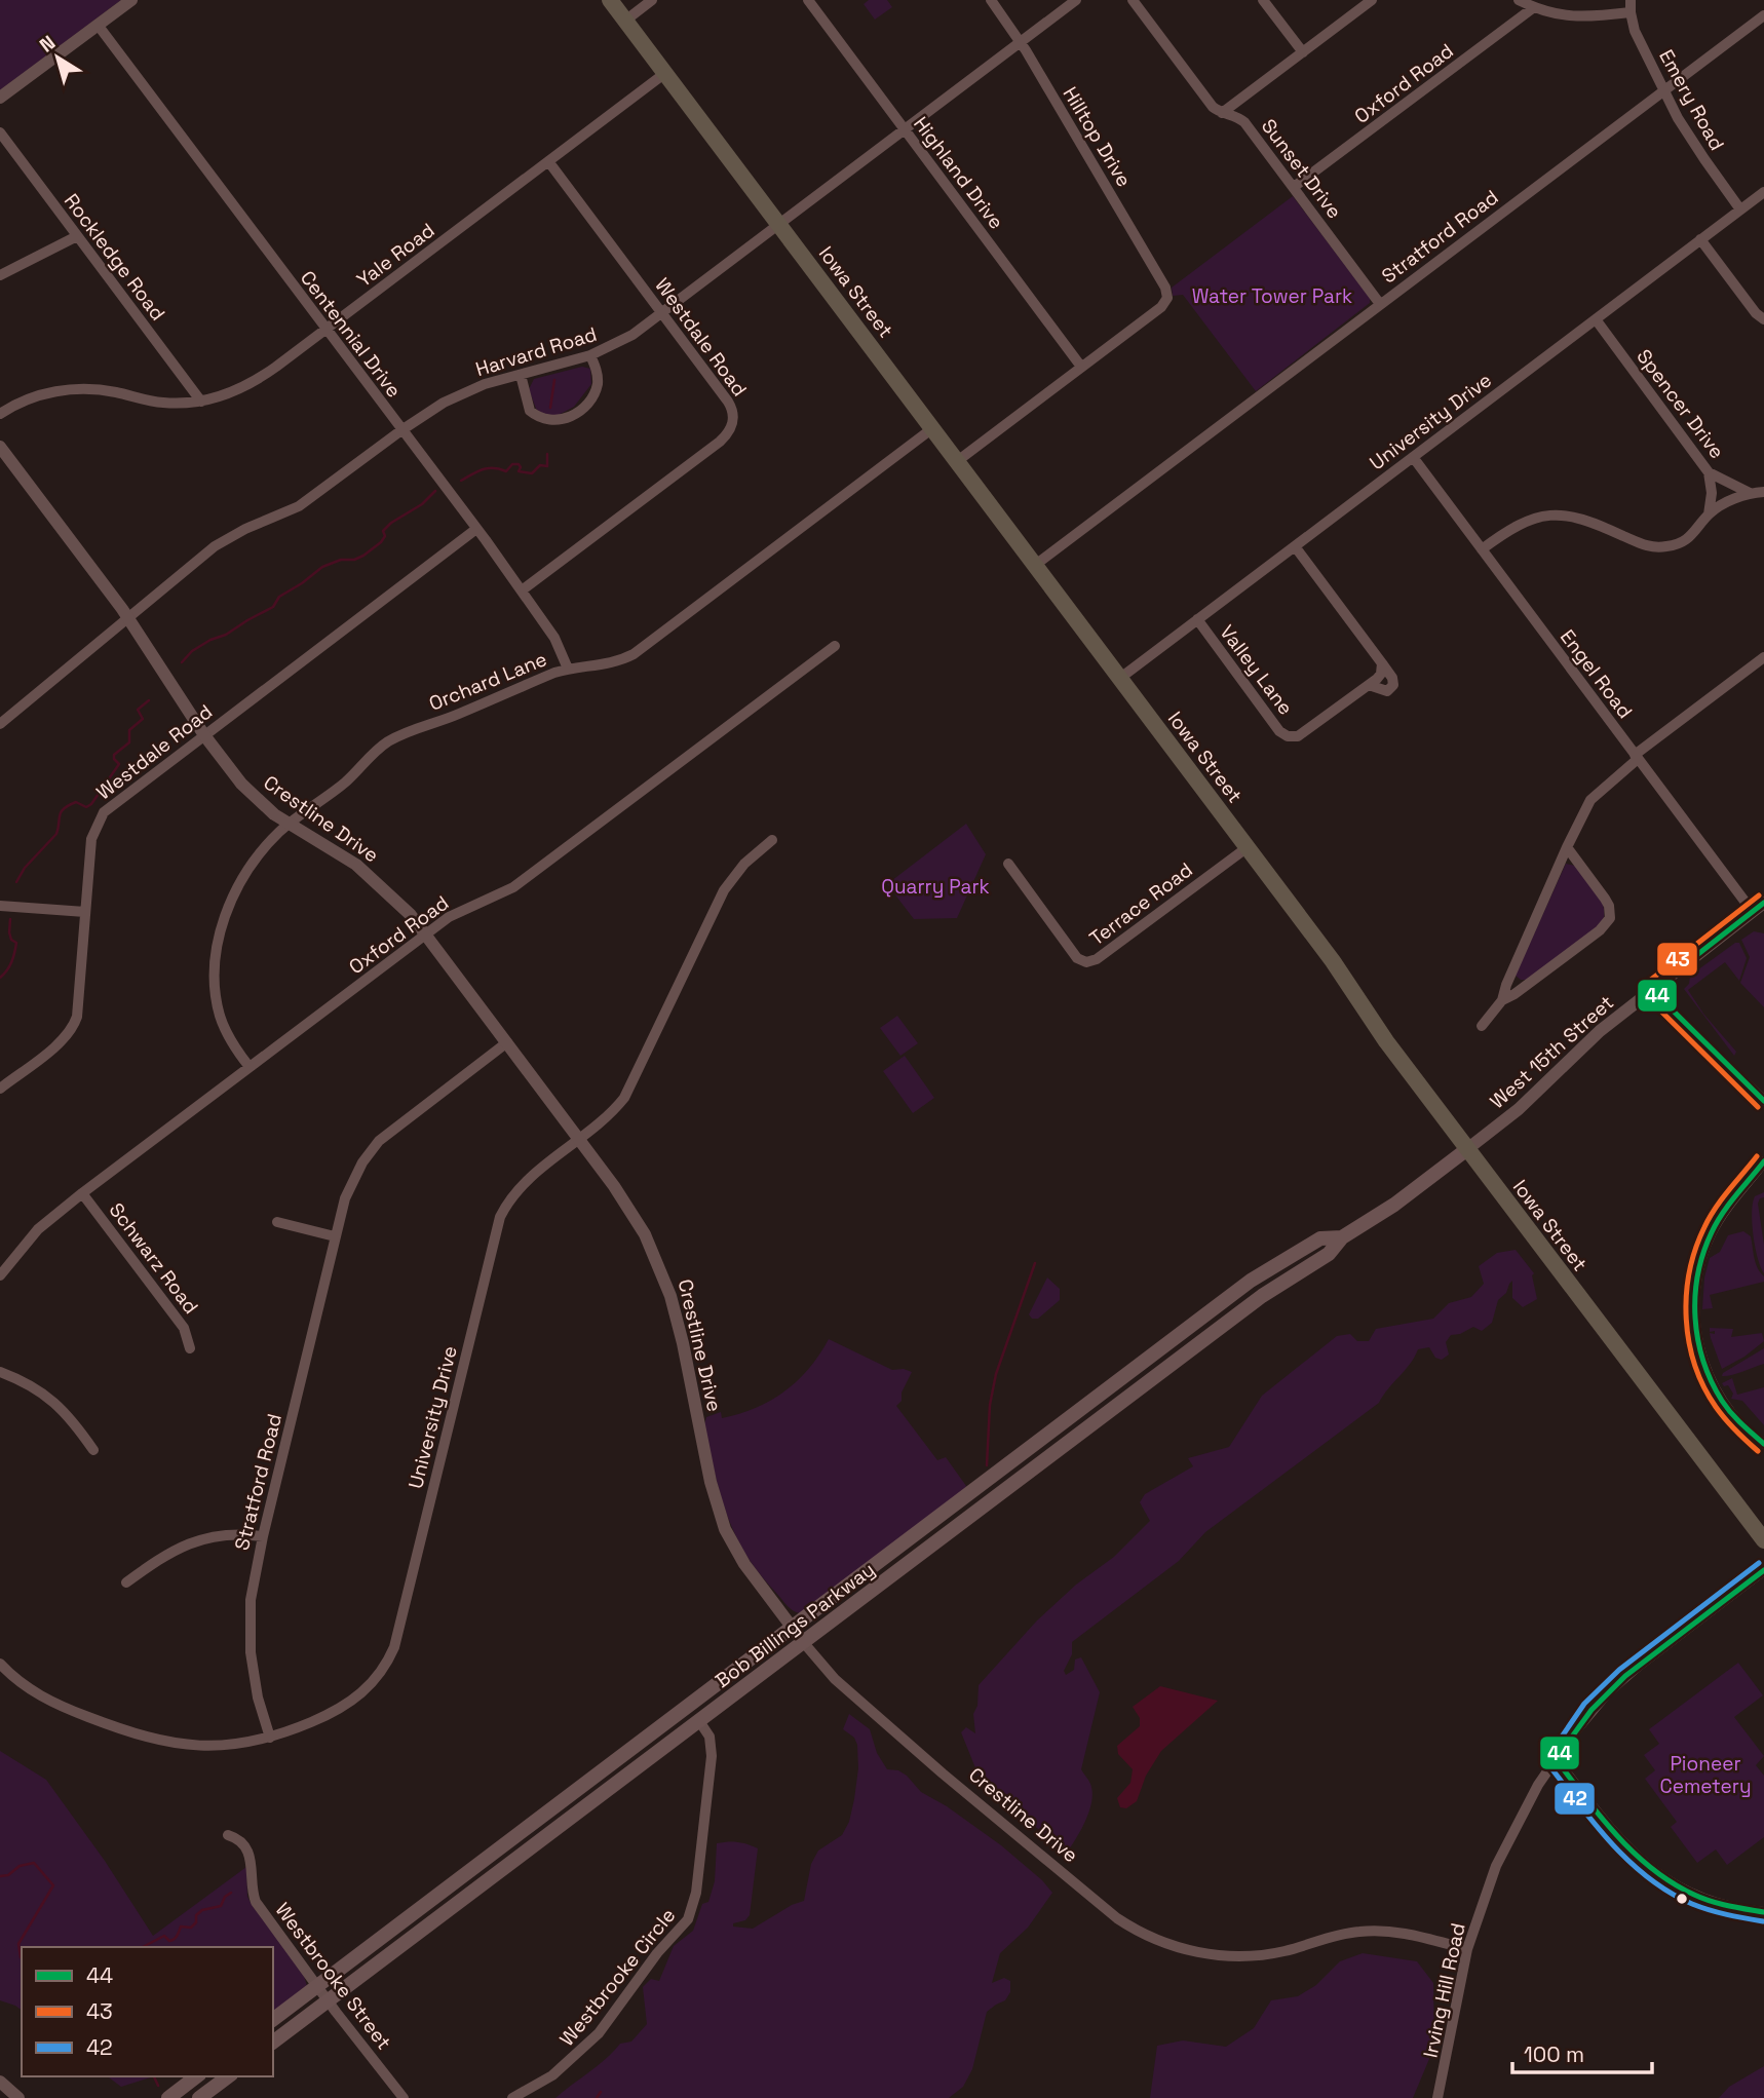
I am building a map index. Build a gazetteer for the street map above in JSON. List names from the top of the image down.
{
  "streets": {
    "highway": ["Iowa Street"],
    "main road": ["Bob Billings Parkway"],
    "street": [
      "Oxford Road",
      "Emery Road",
      "Hilltop Drive",
      "Sunset Drive",
      "Highland Drive",
      "Stratford Road",
      "Yale Road",
      "Rockledge Road",
      "Centennial Drive",
      "Westdale Road",
      "Harvard Road",
      "Spencer Drive",
      "University Drive",
      "Valley Lane",
      "Engel Road",
      "Orchard Lane",
      "Crestline Drive",
      "Terrace Road",
      "West 15th Street",
      "Schwarz Road",
      "Westbrooke Street",
      "Westbrooke Circle",
      "Irving Hill Road"
    ]
  },
  "crossings": [
    ["Oxford Road", "Sunset Drive"],
    ["Oxford Road", "Orchard Lane"],
    ["Oxford Road", "Crestline Drive"],
    ["Oxford Road", "Schwarz Road"],
    ["Emery Road", "Stratford Road"],
    ["Emery Road", "University Drive"],
    ["Hilltop Drive", "Highland Drive"],
    ["Hilltop Drive", "Harvard Road"],
    ["Sunset Drive", "Stratford Road"],
    ["Highland Drive", "Harvard Road"],
    ["Stratford Road", "Iowa Street"],
    ["Stratford Road", "University Drive"],
    ["Stratford Road", "Crestline Drive"],
    ["Yale Road", "Rockledge Road"],
    ["Yale Road", "Iowa Street"],
    ["Yale Road", "Centennial Drive"],
    ["Yale Road", "Westdale Road"],
    ["Iowa Street", "Harvard Road"],
    ["Iowa Street", "University Drive"],
    ["Iowa Street", "Orchard Lane"],
    ["Iowa Street", "Terrace Road"],
    ["Iowa Street", "West 15th Street"],
    ["Iowa Street", "Bob Billings Parkway"],
    ["Centennial Drive", "Westdale Road"],
    ["Centennial Drive", "Harvard Road"],
    ["Centennial Drive", "Orchard Lane"],
    ["Westdale Road", "Harvard Road"],
    ["Westdale Road", "Crestline Drive"],
    ["Harvard Road", "Crestline Drive"],
    ["Spencer Drive", "University Drive"],
    ["University Drive", "Valley Lane"],
    ["University Drive", "Engel Road"],
    ["University Drive", "Crestline Drive"],
    ["Engel Road", "West 15th Street"],
    ["Orchard Lane", "Crestline Drive"],
    ["Crestline Drive", "Bob Billings Parkway"],
    ["Crestline Drive", "Irving Hill Road"],
    ["West 15th Street", "Bob Billings Parkway"],
    ["Bob Billings Parkway", "Westbrooke Street"],
    ["Bob Billings Parkway", "Westbrooke Circle"]
  ],
  "parks": ["Water Tower Park", "Quarry Park", "Pioneer Cemetery"],
  "lines": ["transit line 43", "transit line 44", "transit line 42"],
  "legend": ["44", "43", "42"],
  "scale_bar": "100 m",
  "north": "top left"
}
